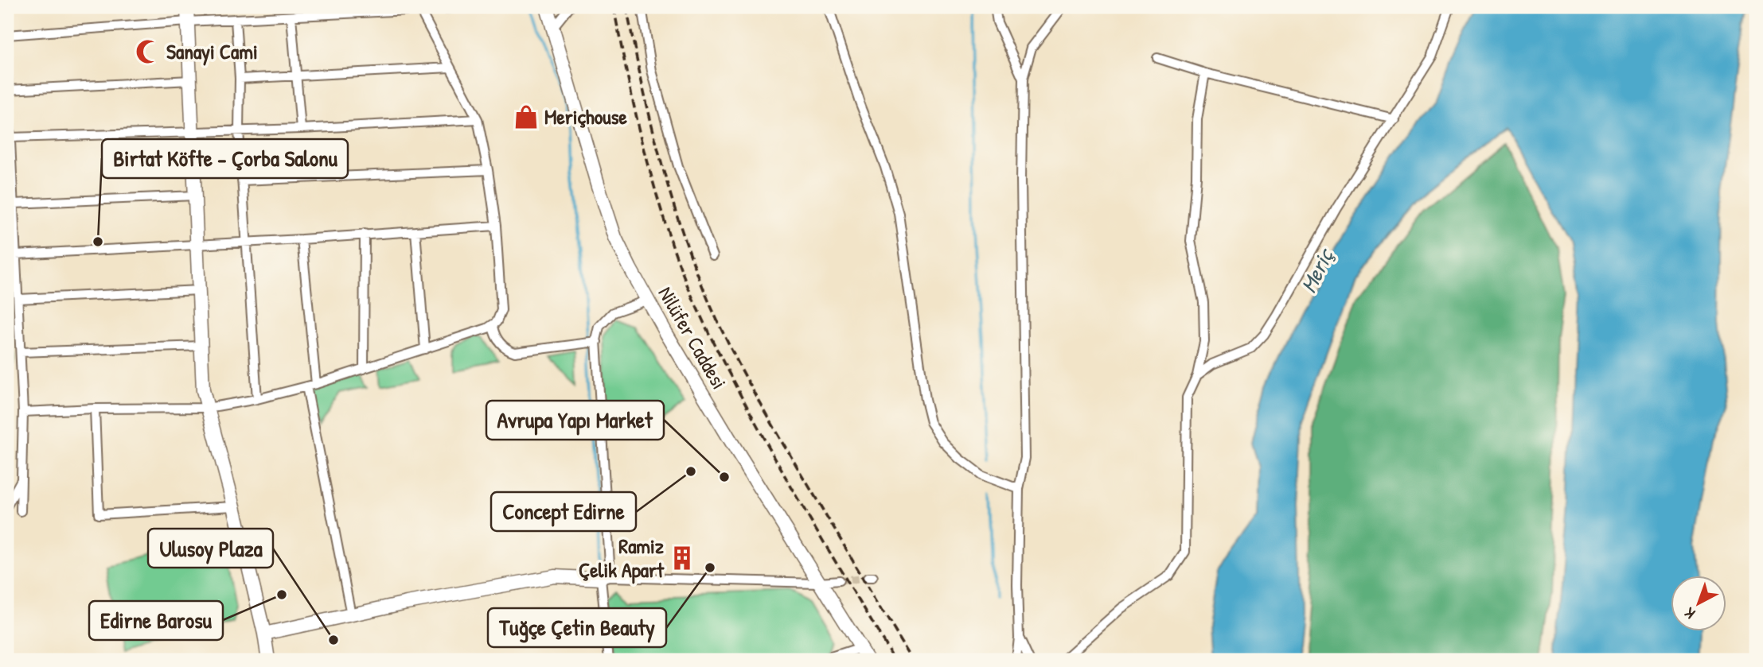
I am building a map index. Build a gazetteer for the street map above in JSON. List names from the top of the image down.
{
  "streets": {
    "street": ["Nilüfer Caddesi"]
  },
  "water": ["Meriç"],
  "places": {
    "mosque": ["Sanayi Cami"],
    "shop": ["Meriçhouse"],
    "other": [
      "Birtat Köfte - Çorba Salonu",
      "Concept Edirne",
      "Avrupa Yapı Market",
      "Tuğçe Çetin Beauty",
      "Edirne Barosu",
      "Ulusoy Plaza"
    ],
    "building": ["Ramiz Çelik Apart"]
  },
  "north": "bottom left"
}
